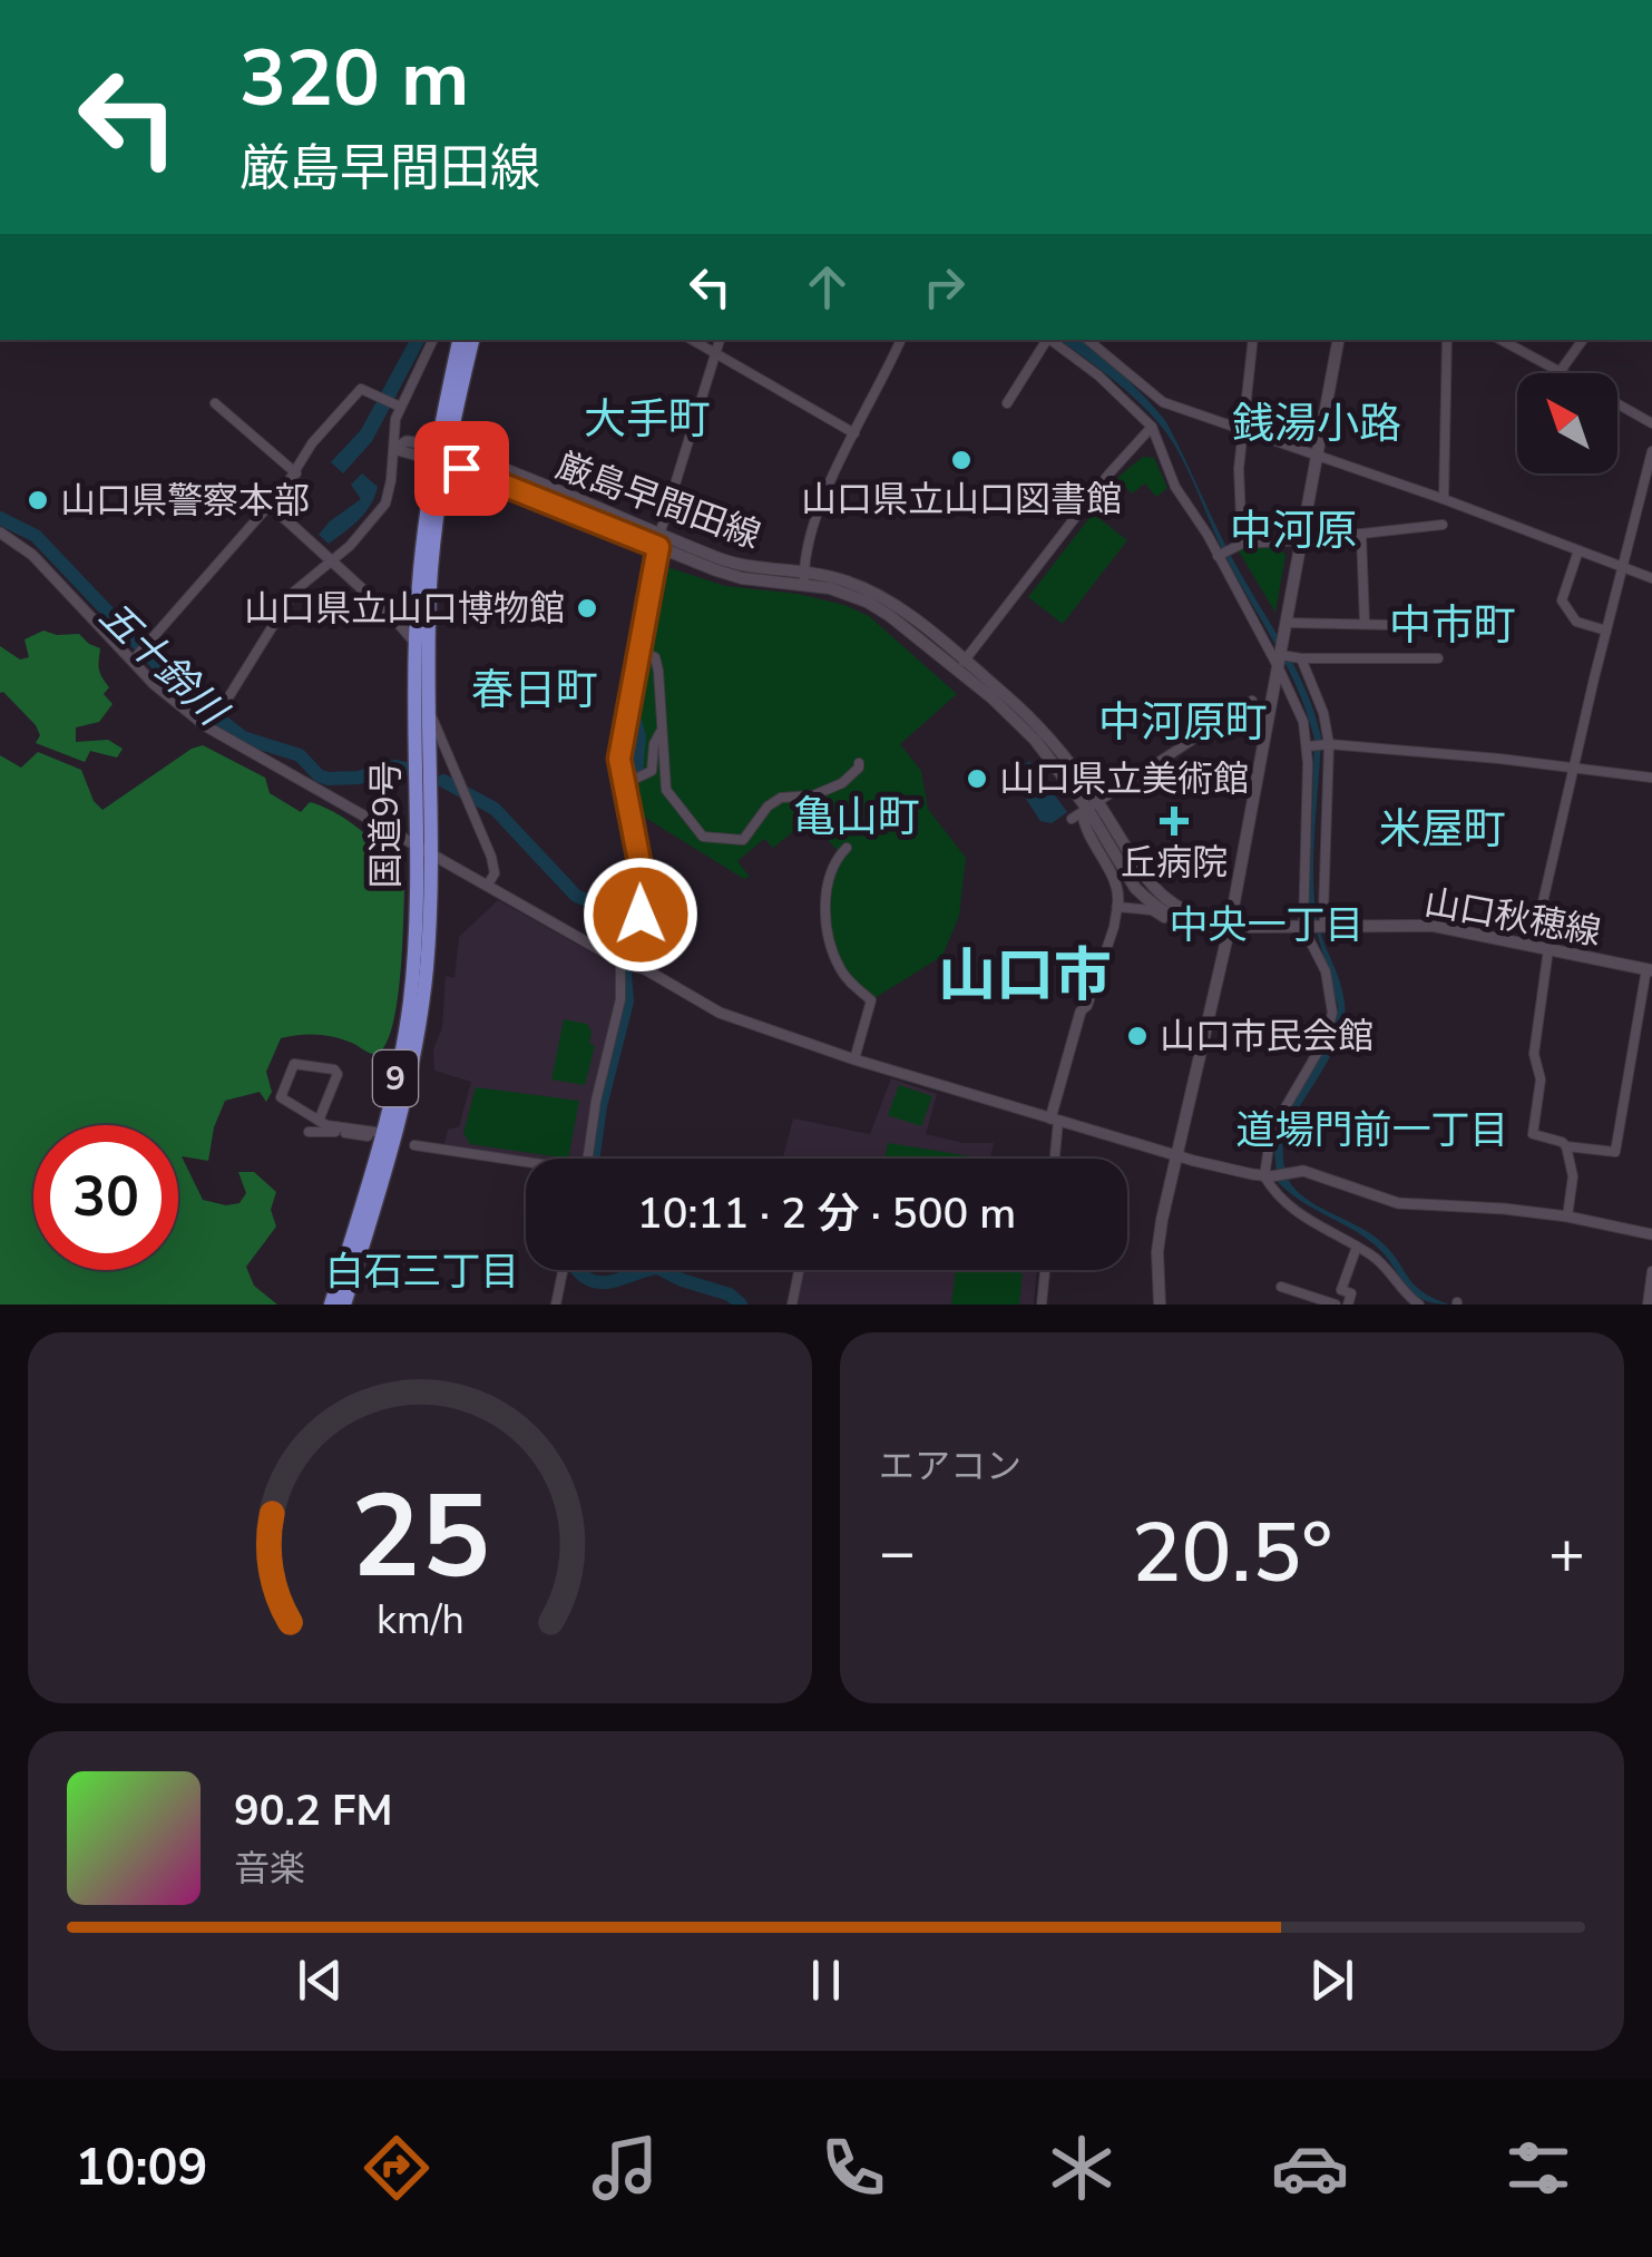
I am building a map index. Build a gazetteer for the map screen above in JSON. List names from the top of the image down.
{
  "streets": {
    "highway": ["国道9号", "9"],
    "main road": ["厳島早間田線", "山口秋穂線"]
  },
  "crossings": [
    ["厳島早間田線", "国道9号"],
    ["厳島早間田線", "山口秋穂線"]
  ],
  "districts": [
    "大手町",
    "銭湯小路",
    "中河原",
    "中市町",
    "春日町",
    "中河原町",
    "亀山町",
    "米屋町",
    "中央一丁目",
    "山口市",
    "道場門前一丁目",
    "白石三丁目"
  ],
  "water": ["五十鈴川"],
  "places": {
    "other": [
      "山口県立山口図書館",
      "山口県警察本部",
      "山口県立山口博物館",
      "山口県立美術館",
      "山口市民会館"
    ],
    "health": ["丘病院"]
  },
  "north": "top left",
  "page": {
    "turn": ["320 m", "厳島早間田線"],
    "limit": "30",
    "trip": "10:11 · 2 分 · 500 m",
    "tile": "エアコン",
    "heat": ["−", "20.5°", "+"],
    "song": ["90.2 FM", "音楽"],
    "tabs": "10:09",
    "gauge": ["25", "km/h"]
  }
}
